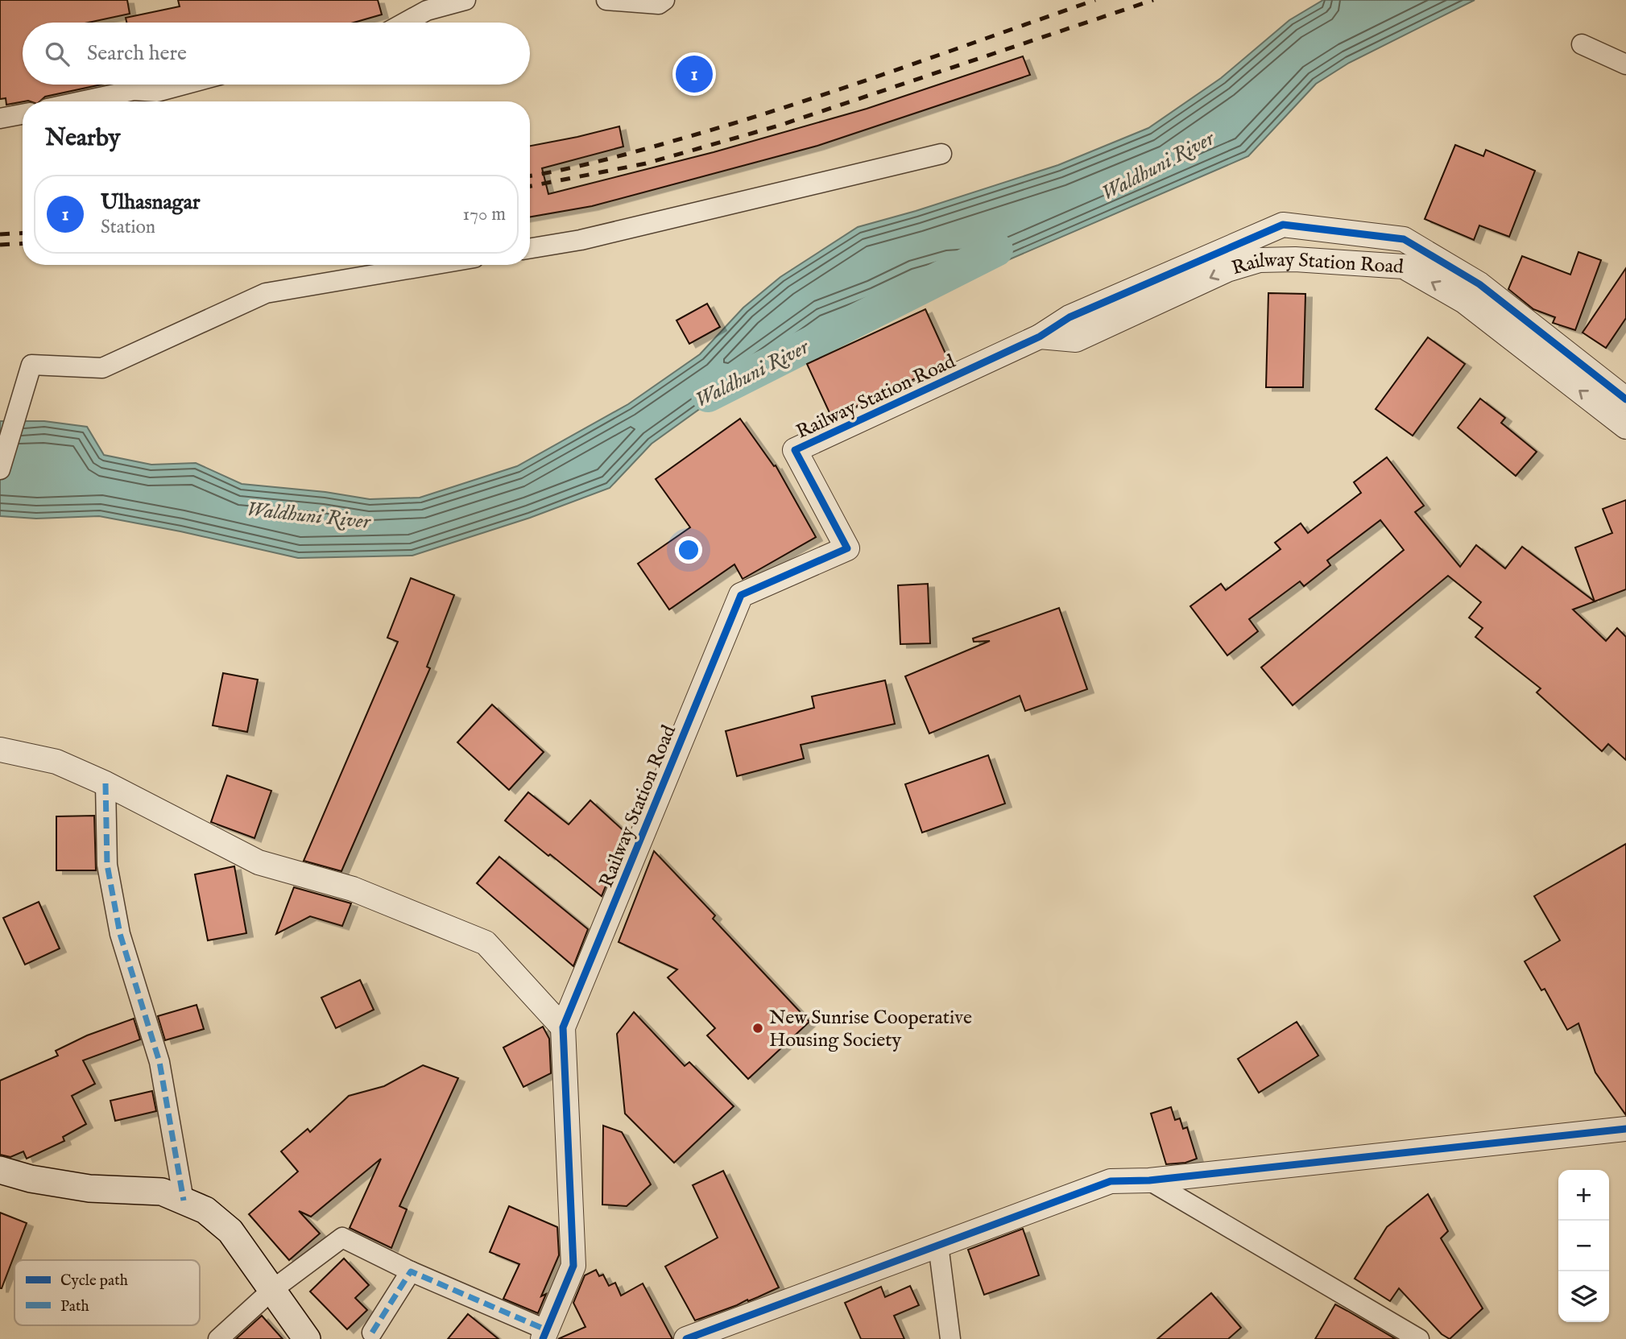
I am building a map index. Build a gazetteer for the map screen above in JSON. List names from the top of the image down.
{
  "streets": {
    "street": ["Railway Station Road"]
  },
  "water": ["Waldhuni River"],
  "places": ["New Sunrise Cooperative Housing Society"],
  "legend": ["Cycle path", "Path"],
  "page": {
    "search": "Search here",
    "pins": "1",
    "heading": "Nearby",
    "list": [
      {
        "mark": "1",
        "name": "Ulhasnagar",
        "note": "Station",
        "value": "170 m"
      }
    ],
    "map_buttons": ["+", "−"]
  }
}
